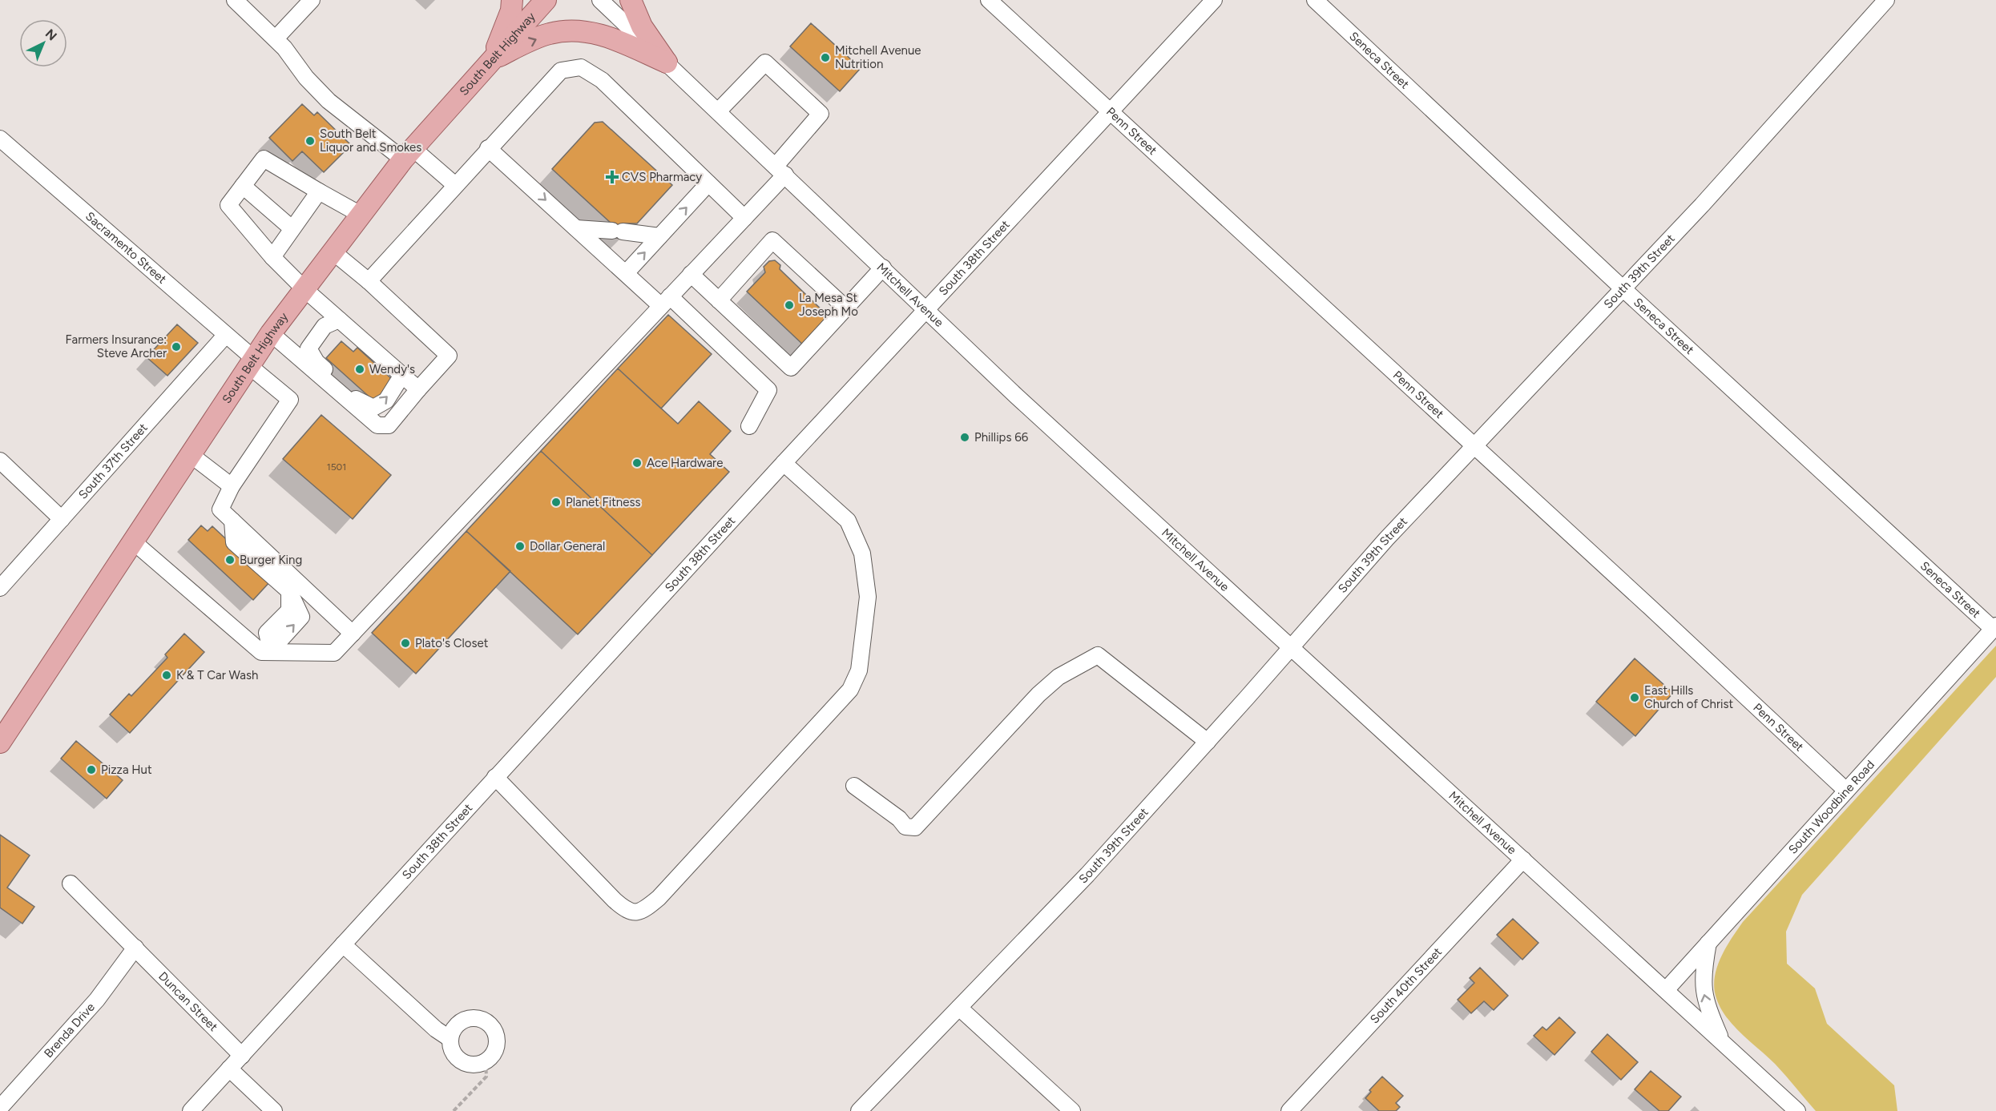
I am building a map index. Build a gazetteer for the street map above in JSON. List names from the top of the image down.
{
  "streets": {
    "main road": ["South Belt Highway"],
    "street": [
      "Seneca Street",
      "Penn Street",
      "Sacramento Street",
      "South 38th Street",
      "South 39th Street",
      "Mitchell Avenue",
      "South 37th Street",
      "South Woodbine Road",
      "South 40th Street",
      "Duncan Street",
      "Brenda Drive"
    ]
  },
  "crossings": [
    ["South Belt Highway", "Sacramento Street"],
    ["Seneca Street", "South 39th Street"],
    ["Seneca Street", "South Woodbine Road"],
    ["Penn Street", "South 38th Street"],
    ["Penn Street", "South 39th Street"],
    ["Penn Street", "South Woodbine Road"],
    ["Sacramento Street", "South 37th Street"],
    ["South 38th Street", "Mitchell Avenue"],
    ["South 38th Street", "Duncan Street"],
    ["South 39th Street", "Mitchell Avenue"],
    ["Mitchell Avenue", "South Woodbine Road"],
    ["Mitchell Avenue", "South 40th Street"],
    ["Duncan Street", "Brenda Drive"]
  ],
  "places": {
    "other": [
      "Mitchell Avenue Nutrition",
      "South Belt Liquor and Smokes",
      "La Mesa St Joseph Mo",
      "Farmers Insurance: Steve Archer",
      "Wendy's",
      "Phillips 66",
      "Ace Hardware",
      "Planet Fitness",
      "Dollar General",
      "Burger King",
      "Plato's Closet",
      "K & T Car Wash",
      "East Hills Church of Christ",
      "Pizza Hut"
    ],
    "health": ["CVS Pharmacy"]
  },
  "house_numbers": ["1501"],
  "north": "top right"
}
